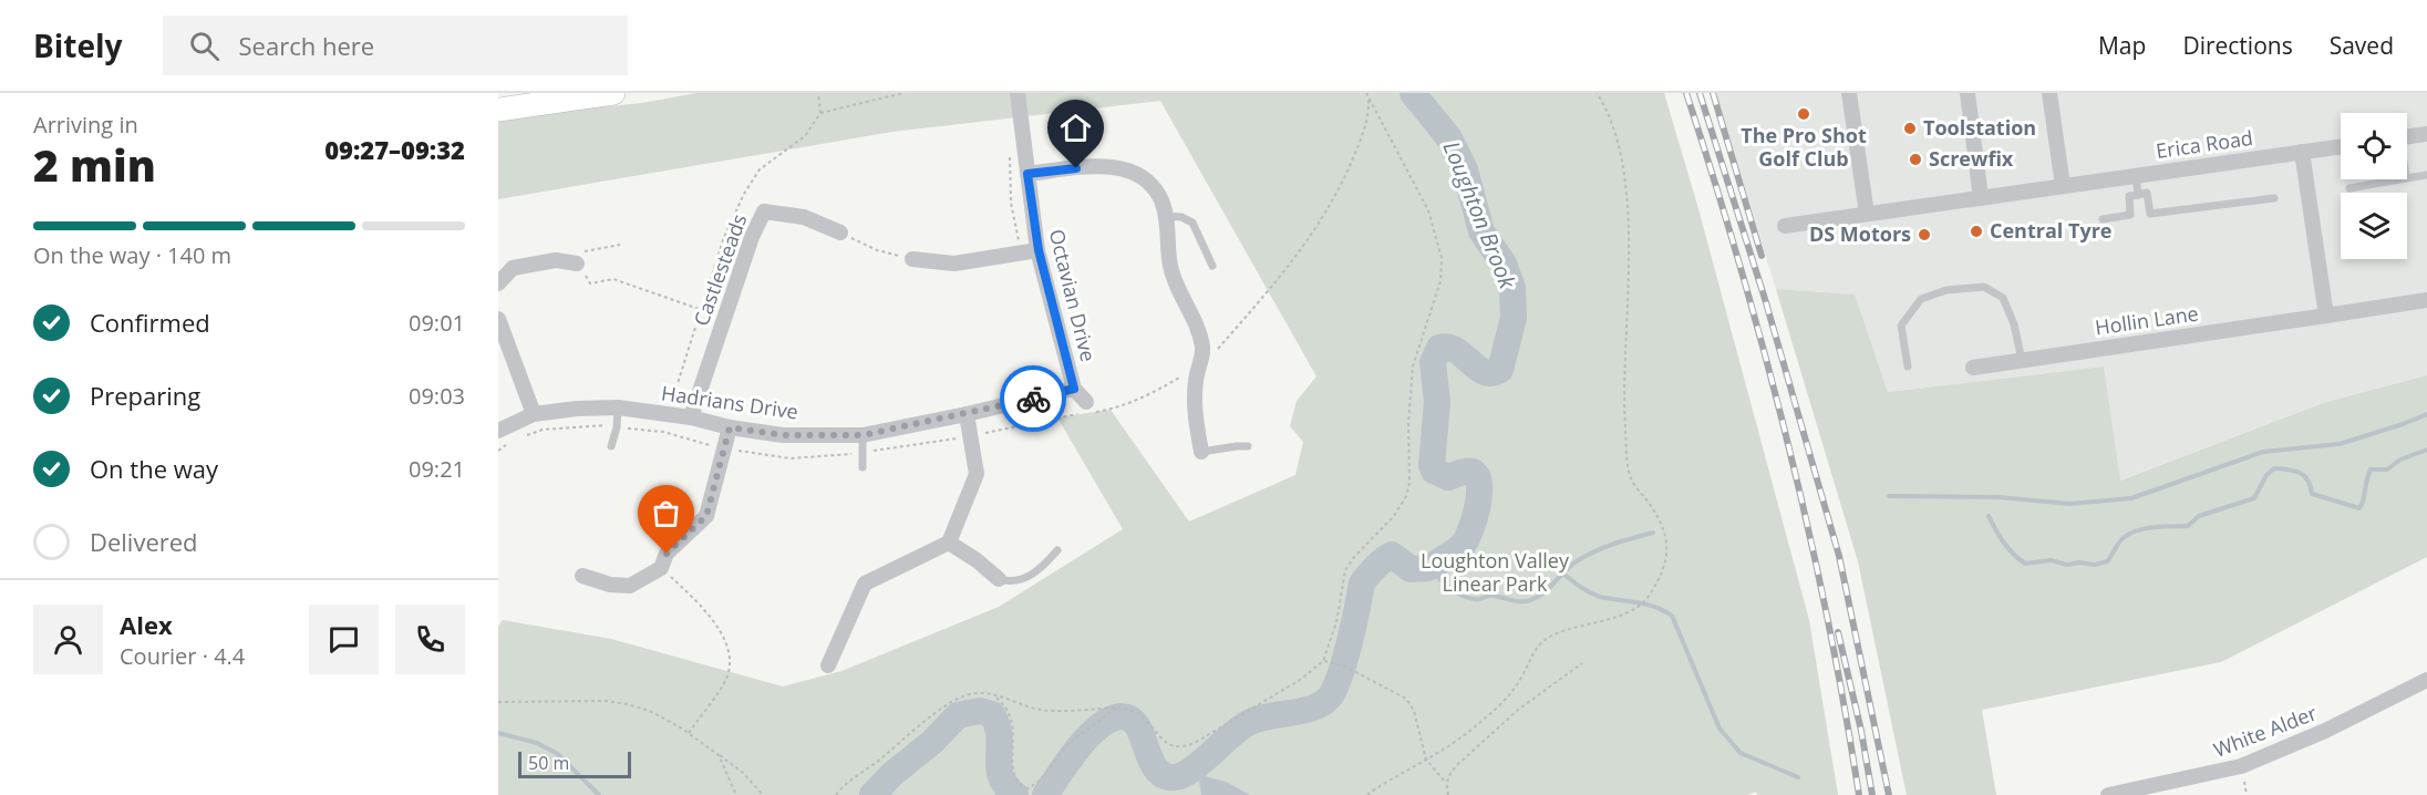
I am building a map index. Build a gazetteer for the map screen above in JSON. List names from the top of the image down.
{
  "streets": {
    "street": [
      "Erica Road",
      "Castlesteads",
      "Octavian Drive",
      "Hollin Lane",
      "Hadrians Drive",
      "White Alder"
    ]
  },
  "crossings": [
    ["Castlesteads", "Hadrians Drive"],
    ["Octavian Drive", "Hadrians Drive"]
  ],
  "water": ["Loughton Brook"],
  "parks": ["Loughton Valley Linear Park"],
  "places": [
    "The Pro Shot Golf Club",
    "Toolstation",
    "Screwfix",
    "Central Tyre",
    "DS Motors"
  ],
  "scale_bar": "50 m",
  "page": {
    "header": "Bitely",
    "search": "Search here",
    "nav": ["Map", "Directions", "Saved"],
    "heading": ["2 min", "Arriving in", "09:27–09:32"],
    "panel": ["Alex", "Courier · 4.4"],
    "bar": "On the way · 140 m",
    "list": [
      ["Confirmed", "09:01"],
      ["Preparing", "09:03"],
      ["On the way", "09:21"],
      "Delivered"
    ],
    "scale": "50 m"
  }
}
